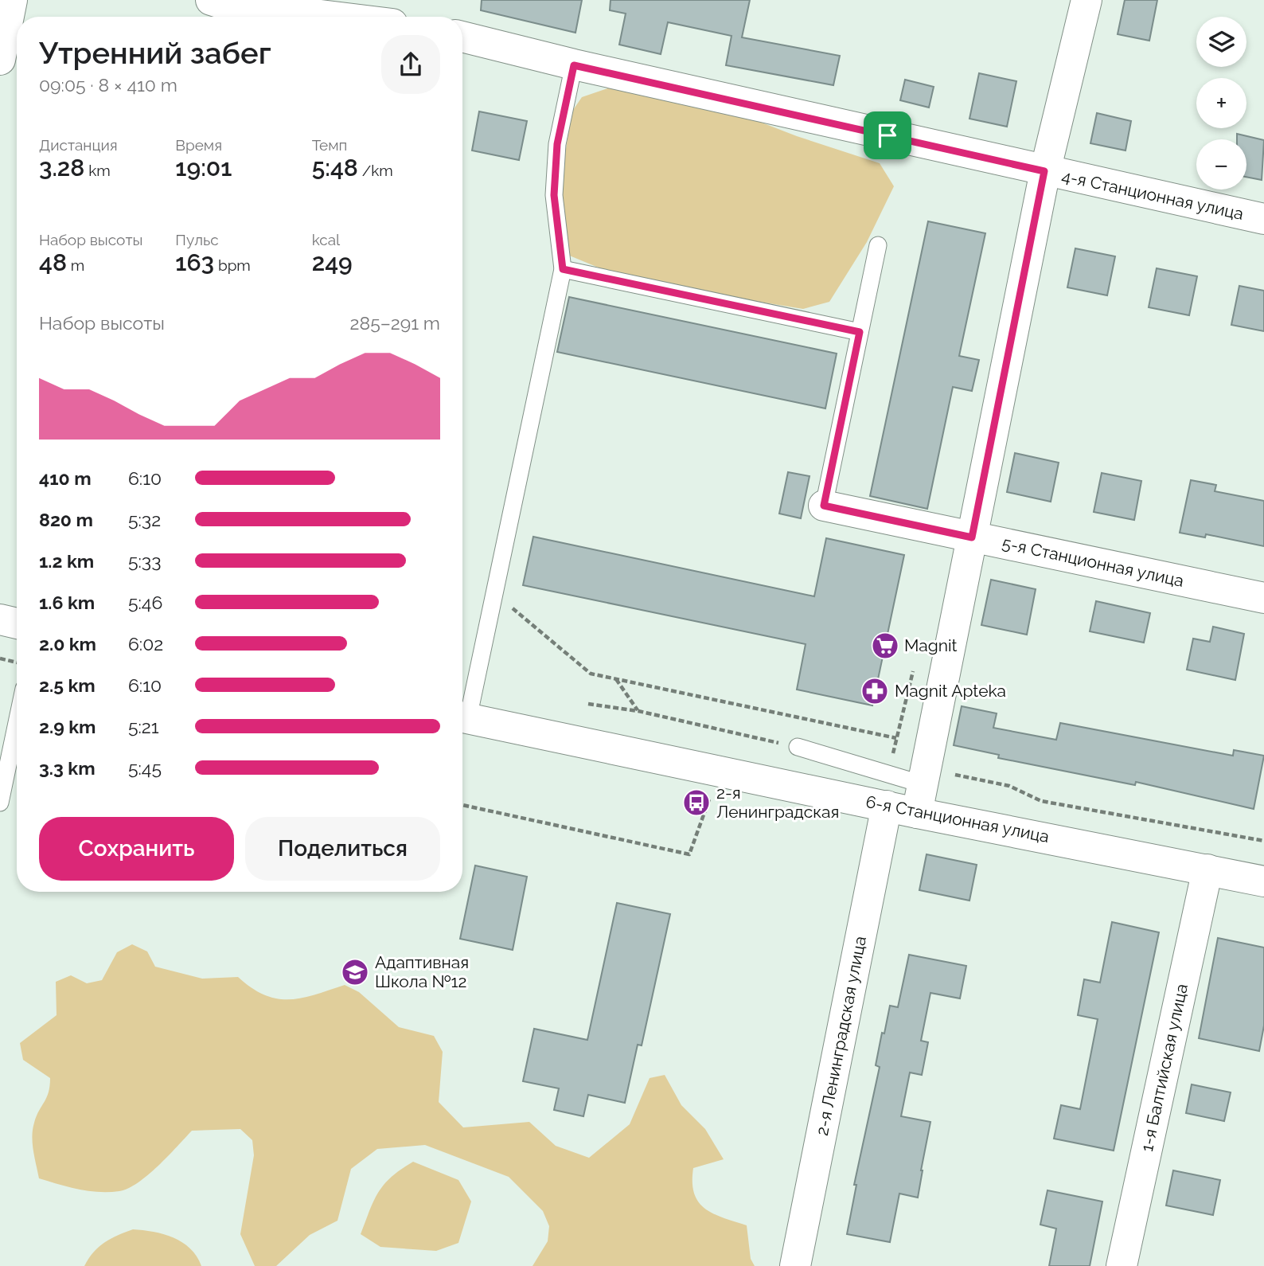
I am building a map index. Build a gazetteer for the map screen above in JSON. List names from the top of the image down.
{
  "streets": {
    "street": [
      "4-я Станционная улица",
      "5-я Станционная улица",
      "6-я Станционная улица",
      "2-я Ленинградская улица",
      "1-я Балтийская улица"
    ]
  },
  "crossings": [
    ["6-я Станционная улица", "2-я Ленинградская улица"],
    ["6-я Станционная улица", "1-я Балтийская улица"]
  ],
  "places": {
    "supermarket": ["Magnit"],
    "pharmacy": ["Magnit Apteka"],
    "bus stop": ["2-я Ленинградская"],
    "school or university": ["Адаптивная Школа №12"]
  },
  "page": {
    "map_buttons": ["+", "−"],
    "heading": ["Утренний забег", "09:05 · 8 × 410 m"],
    "stats": [
      ["Дистанция", "3.28 km"],
      ["Время", "19:01"],
      ["Темп", "5:48 /km"],
      ["Набор высоты", "48 m"],
      ["Пульс", "163 bpm"],
      ["kcal", "249"]
    ],
    "chart": ["Набор высоты", "285–291 m"],
    "list": [
      {
        "name": "410 m",
        "note": "6:10"
      },
      {
        "name": "820 m",
        "note": "5:32"
      },
      {
        "name": "1.2 km",
        "note": "5:33"
      },
      {
        "name": "1.6 km",
        "note": "5:46"
      },
      {
        "name": "2.0 km",
        "note": "6:02"
      },
      {
        "name": "2.5 km",
        "note": "6:10"
      },
      {
        "name": "2.9 km",
        "note": "5:21"
      },
      {
        "name": "3.3 km",
        "note": "5:45"
      }
    ],
    "buttons": ["Сохранить", "Поделиться"]
  }
}
